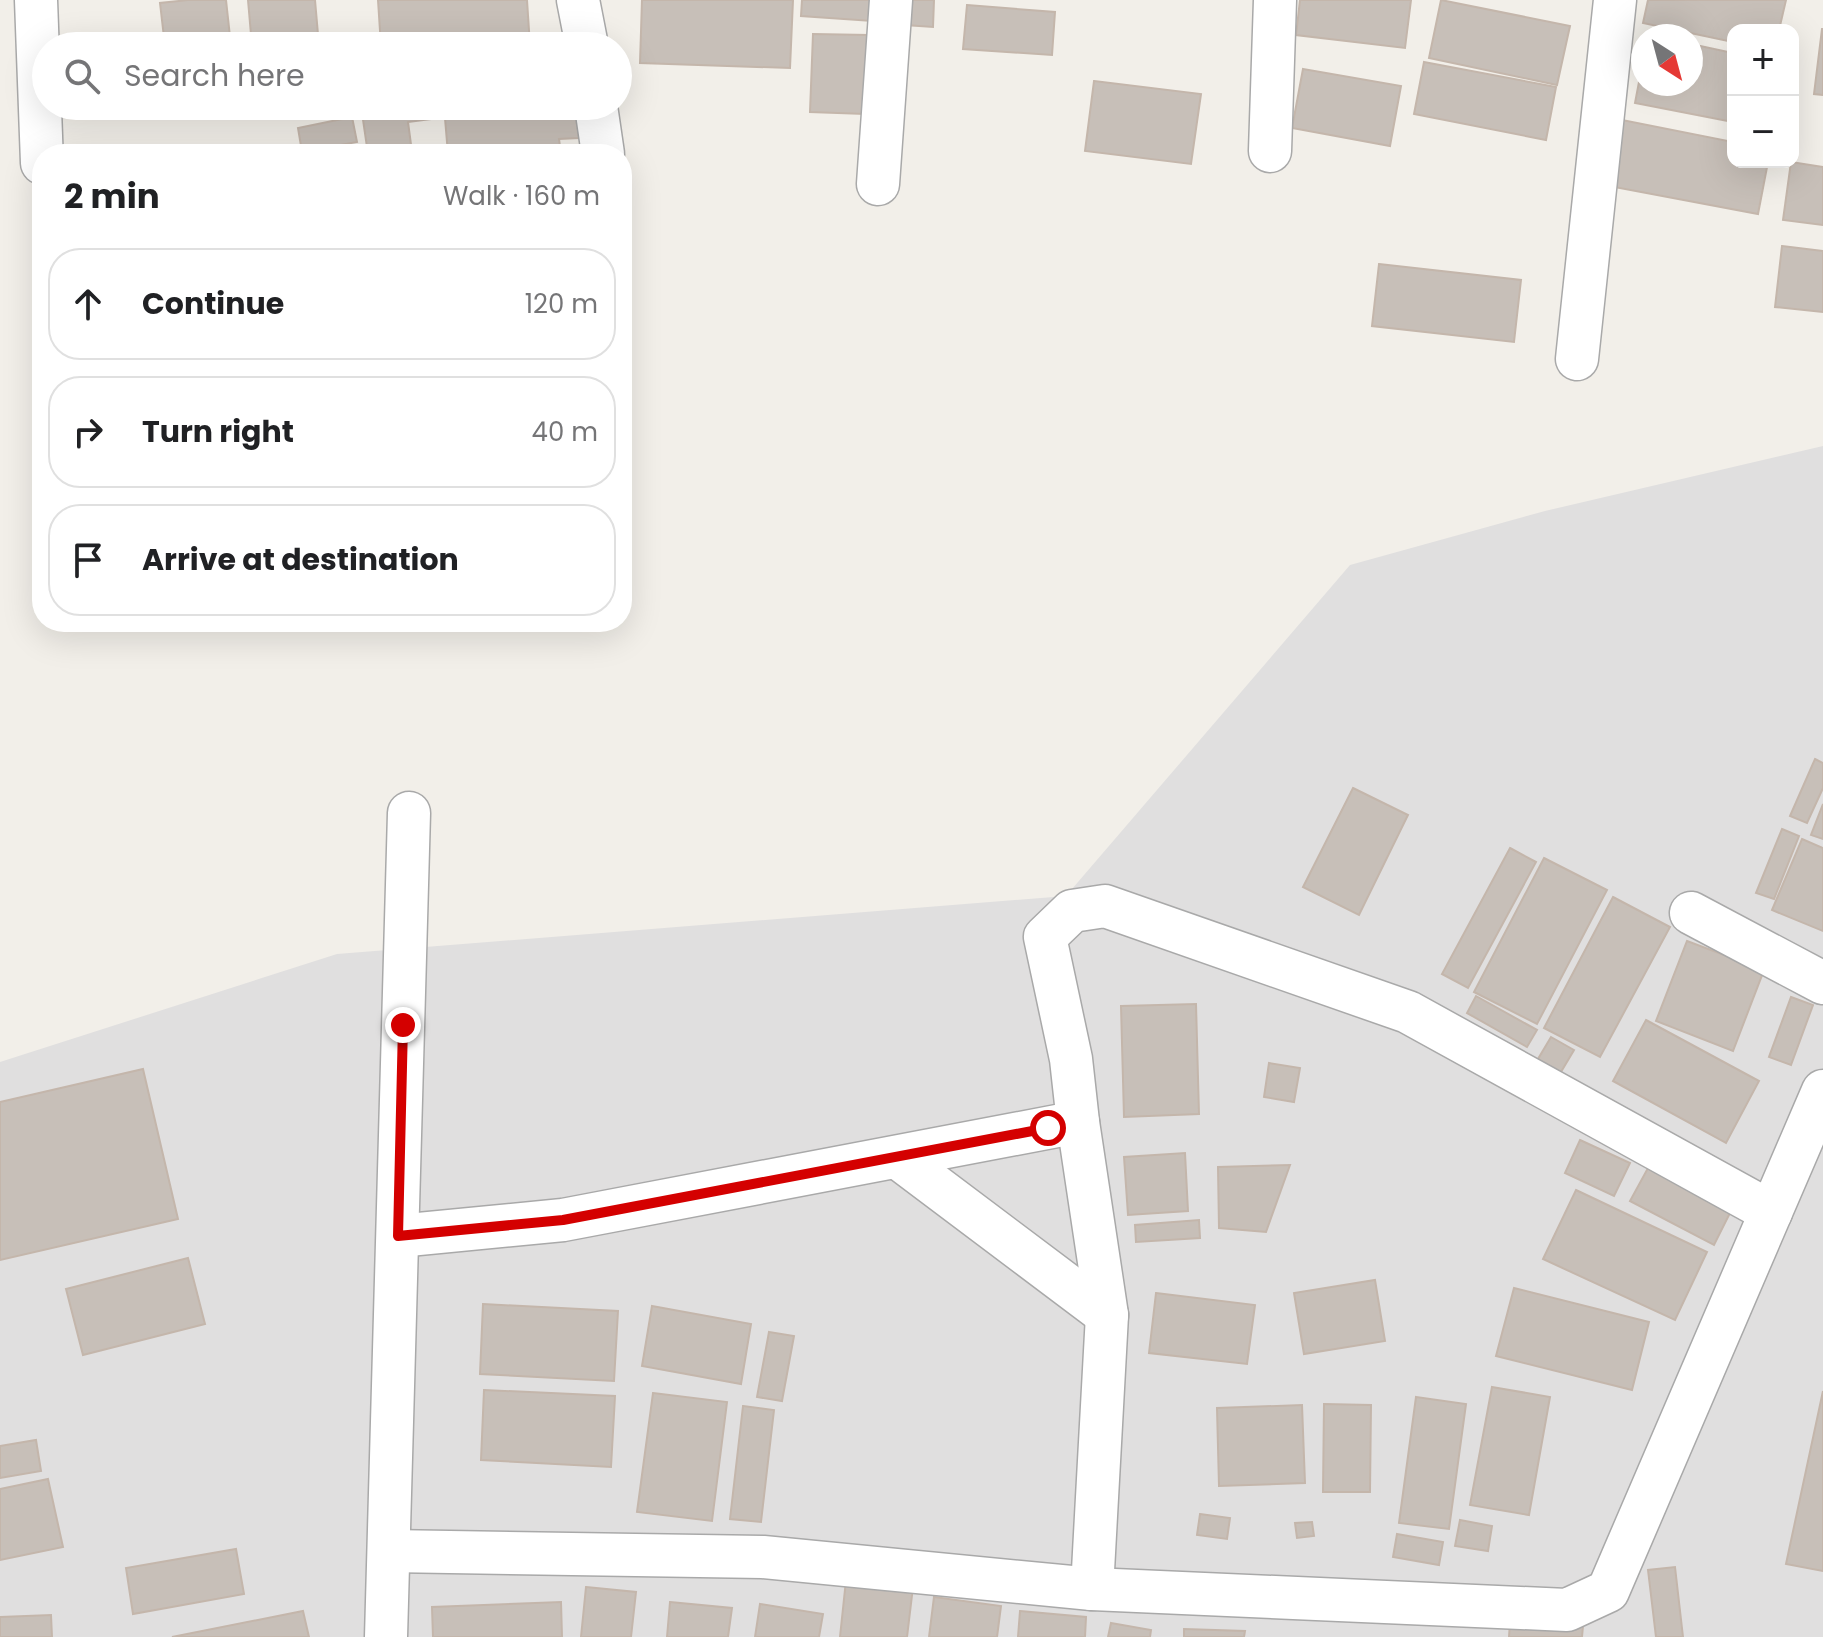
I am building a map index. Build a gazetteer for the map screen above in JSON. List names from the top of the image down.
{
  "north": "bottom right",
  "page": {
    "map_buttons": ["+", "−"],
    "search": "Search here",
    "heading": ["2 min", "Walk · 160 m"],
    "list": [
      ["Continue", "120 m"],
      ["Turn right", "40 m"],
      "Arrive at destination"
    ]
  }
}
